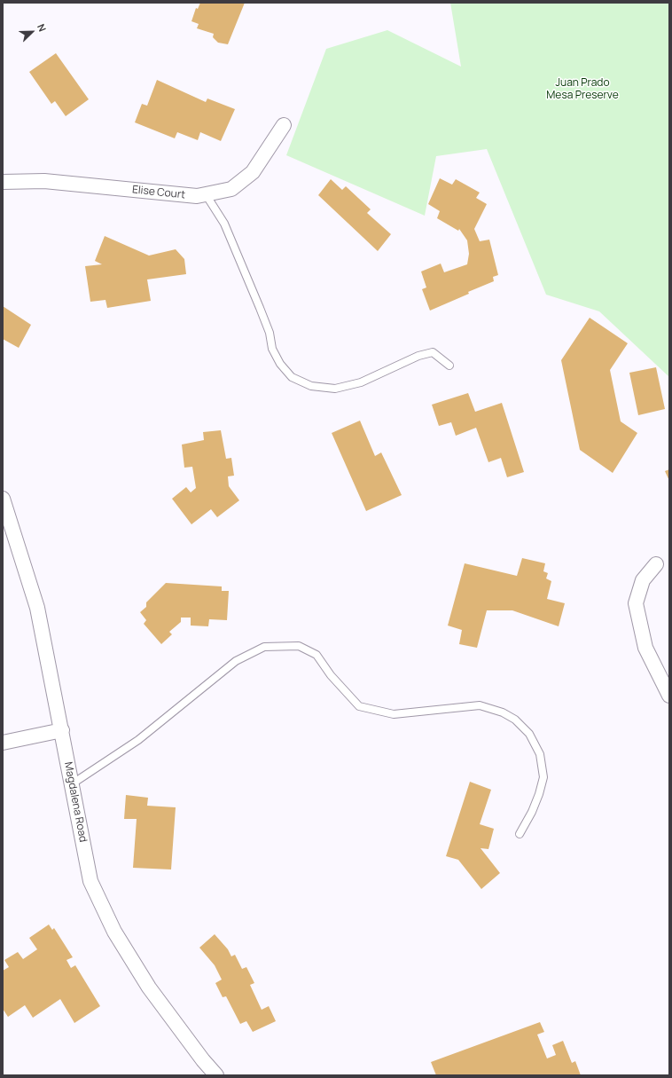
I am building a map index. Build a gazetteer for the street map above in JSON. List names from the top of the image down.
{
  "streets": {
    "street": ["Elise Court", "Magdalena Road"]
  },
  "parks": ["Juan Prado Mesa Preserve"],
  "north": "top right"
}
